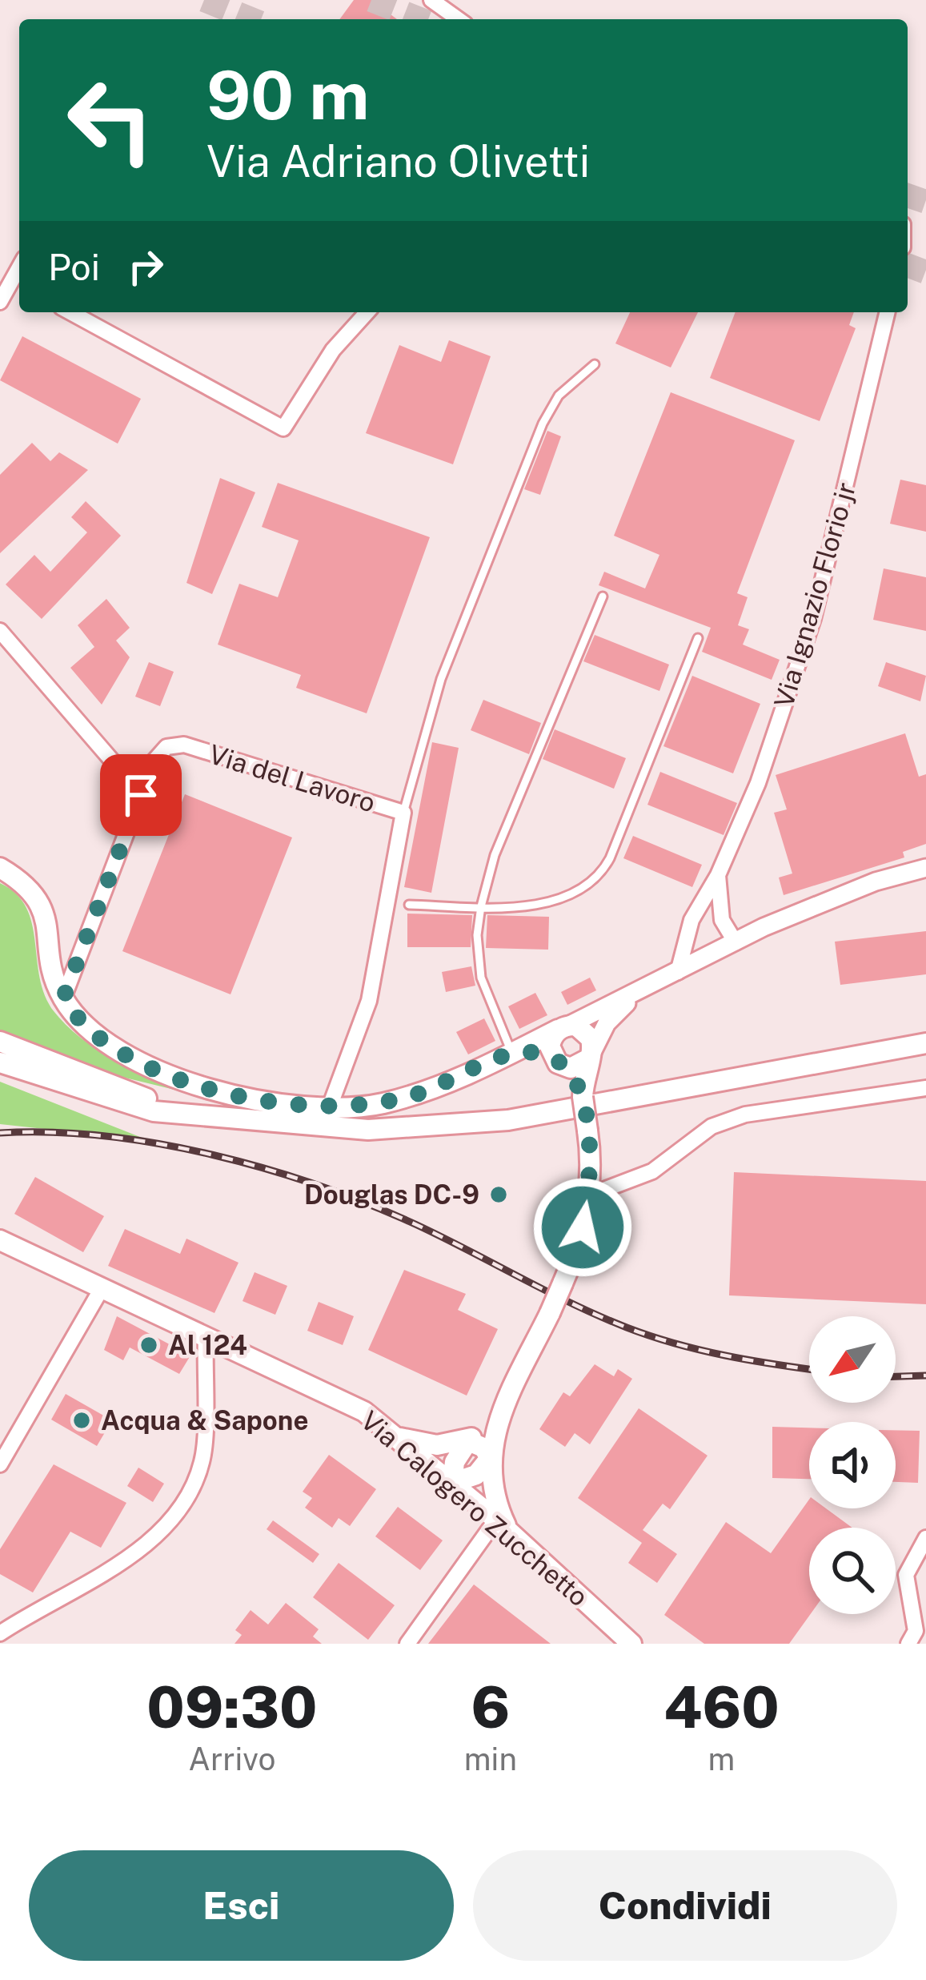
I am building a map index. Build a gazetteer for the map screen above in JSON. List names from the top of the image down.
{
  "streets": {
    "main road": ["Via Calogero Zucchetto"],
    "street": ["Via Ignazio Florio jr", "Via del Lavoro"]
  },
  "places": ["Douglas DC-9", "Al 124", "Acqua & Sapone"],
  "north": "bottom left",
  "page": {
    "turn": ["90 m", "Via Adriano Olivetti"],
    "then": "Poi",
    "eta": [
      "09:30",
      "Arrivo",
      "6",
      "min",
      "460",
      "m"
    ],
    "buttons": ["Esci", "Condividi"]
  }
}
